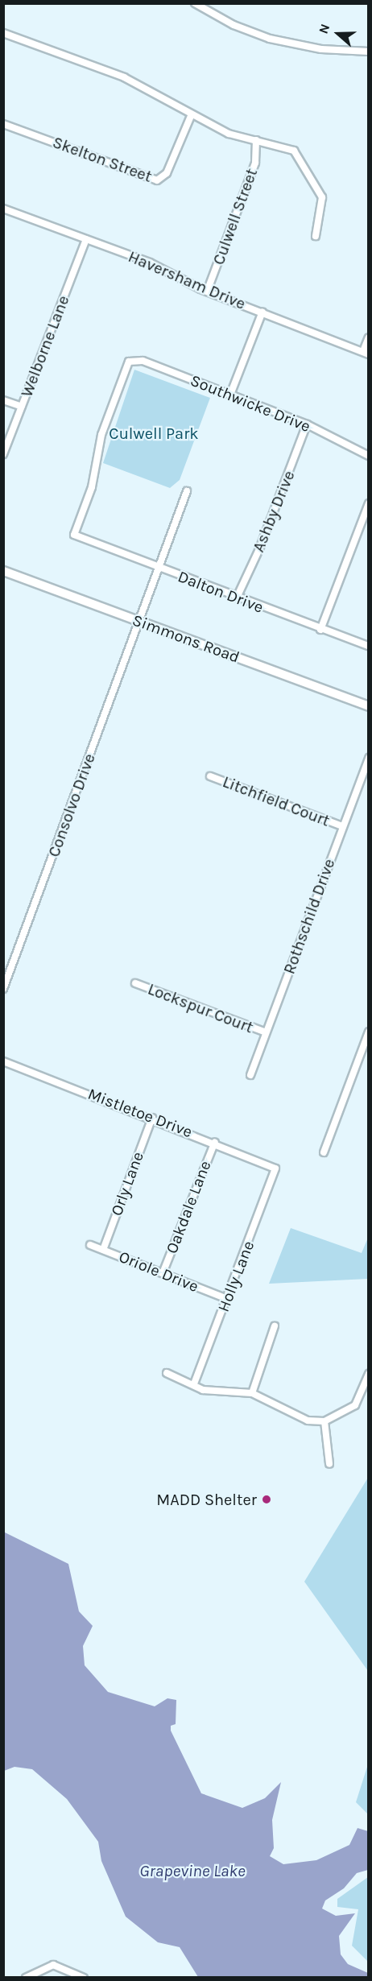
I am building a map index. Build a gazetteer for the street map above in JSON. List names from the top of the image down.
{
  "streets": {
    "street": [
      "Skelton Street",
      "Culwell Street",
      "Haversham Drive",
      "Welborne Lane",
      "Southwicke Drive",
      "Ashby Drive",
      "Dalton Drive",
      "Simmons Road",
      "Litchfield Court",
      "Consolvo Drive",
      "Rothschild Drive",
      "Lockspur Court",
      "Mistletoe Drive",
      "Orly Lane",
      "Oakdale Lane",
      "Oriole Drive",
      "Holly Lane"
    ]
  },
  "crossings": [
    ["Culwell Street", "Haversham Drive"],
    ["Haversham Drive", "Welborne Lane"],
    ["Southwicke Drive", "Ashby Drive"],
    ["Southwicke Drive", "Dalton Drive"],
    ["Ashby Drive", "Dalton Drive"],
    ["Dalton Drive", "Consolvo Drive"],
    ["Simmons Road", "Consolvo Drive"],
    ["Litchfield Court", "Rothschild Drive"],
    ["Rothschild Drive", "Lockspur Court"],
    ["Mistletoe Drive", "Orly Lane"],
    ["Mistletoe Drive", "Oakdale Lane"],
    ["Mistletoe Drive", "Holly Lane"],
    ["Orly Lane", "Oriole Drive"],
    ["Oakdale Lane", "Oriole Drive"],
    ["Oriole Drive", "Holly Lane"]
  ],
  "water": ["Grapevine Lake"],
  "parks": ["Culwell Park"],
  "places": ["MADD Shelter"],
  "north": "left"
}
